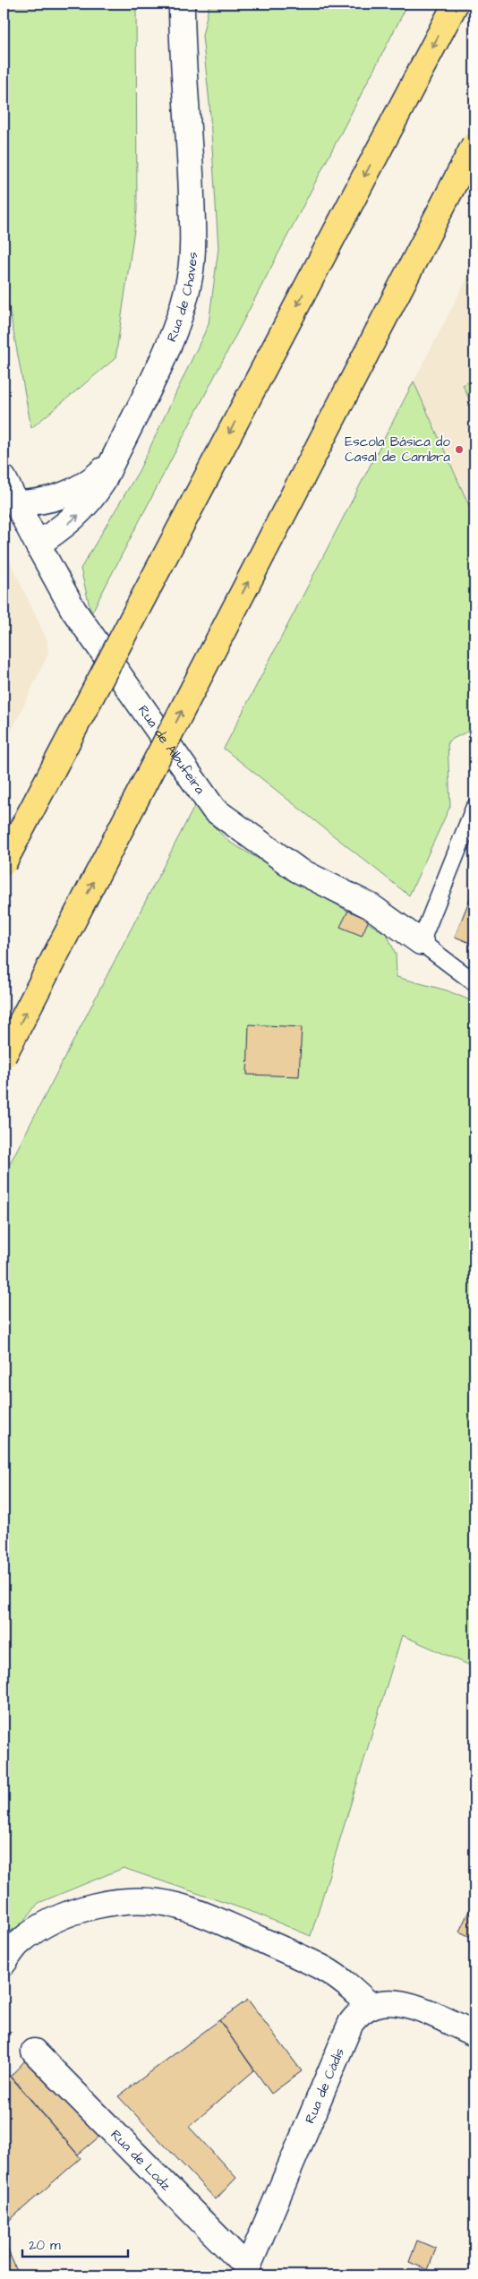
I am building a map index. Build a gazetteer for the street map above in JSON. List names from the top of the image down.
{
  "streets": {
    "street": [
      "Rua de Chaves",
      "Rua de Albufeira",
      "Rua de Cádis",
      "Rua de Lodz"
    ]
  },
  "crossings": [
    ["Rua de Chaves", "Rua de Albufeira"],
    ["Rua de Cádis", "Rua de Lodz"]
  ],
  "places": ["Escola Básica do Casal de Cambra"],
  "scale_bar": "20 m"
}
